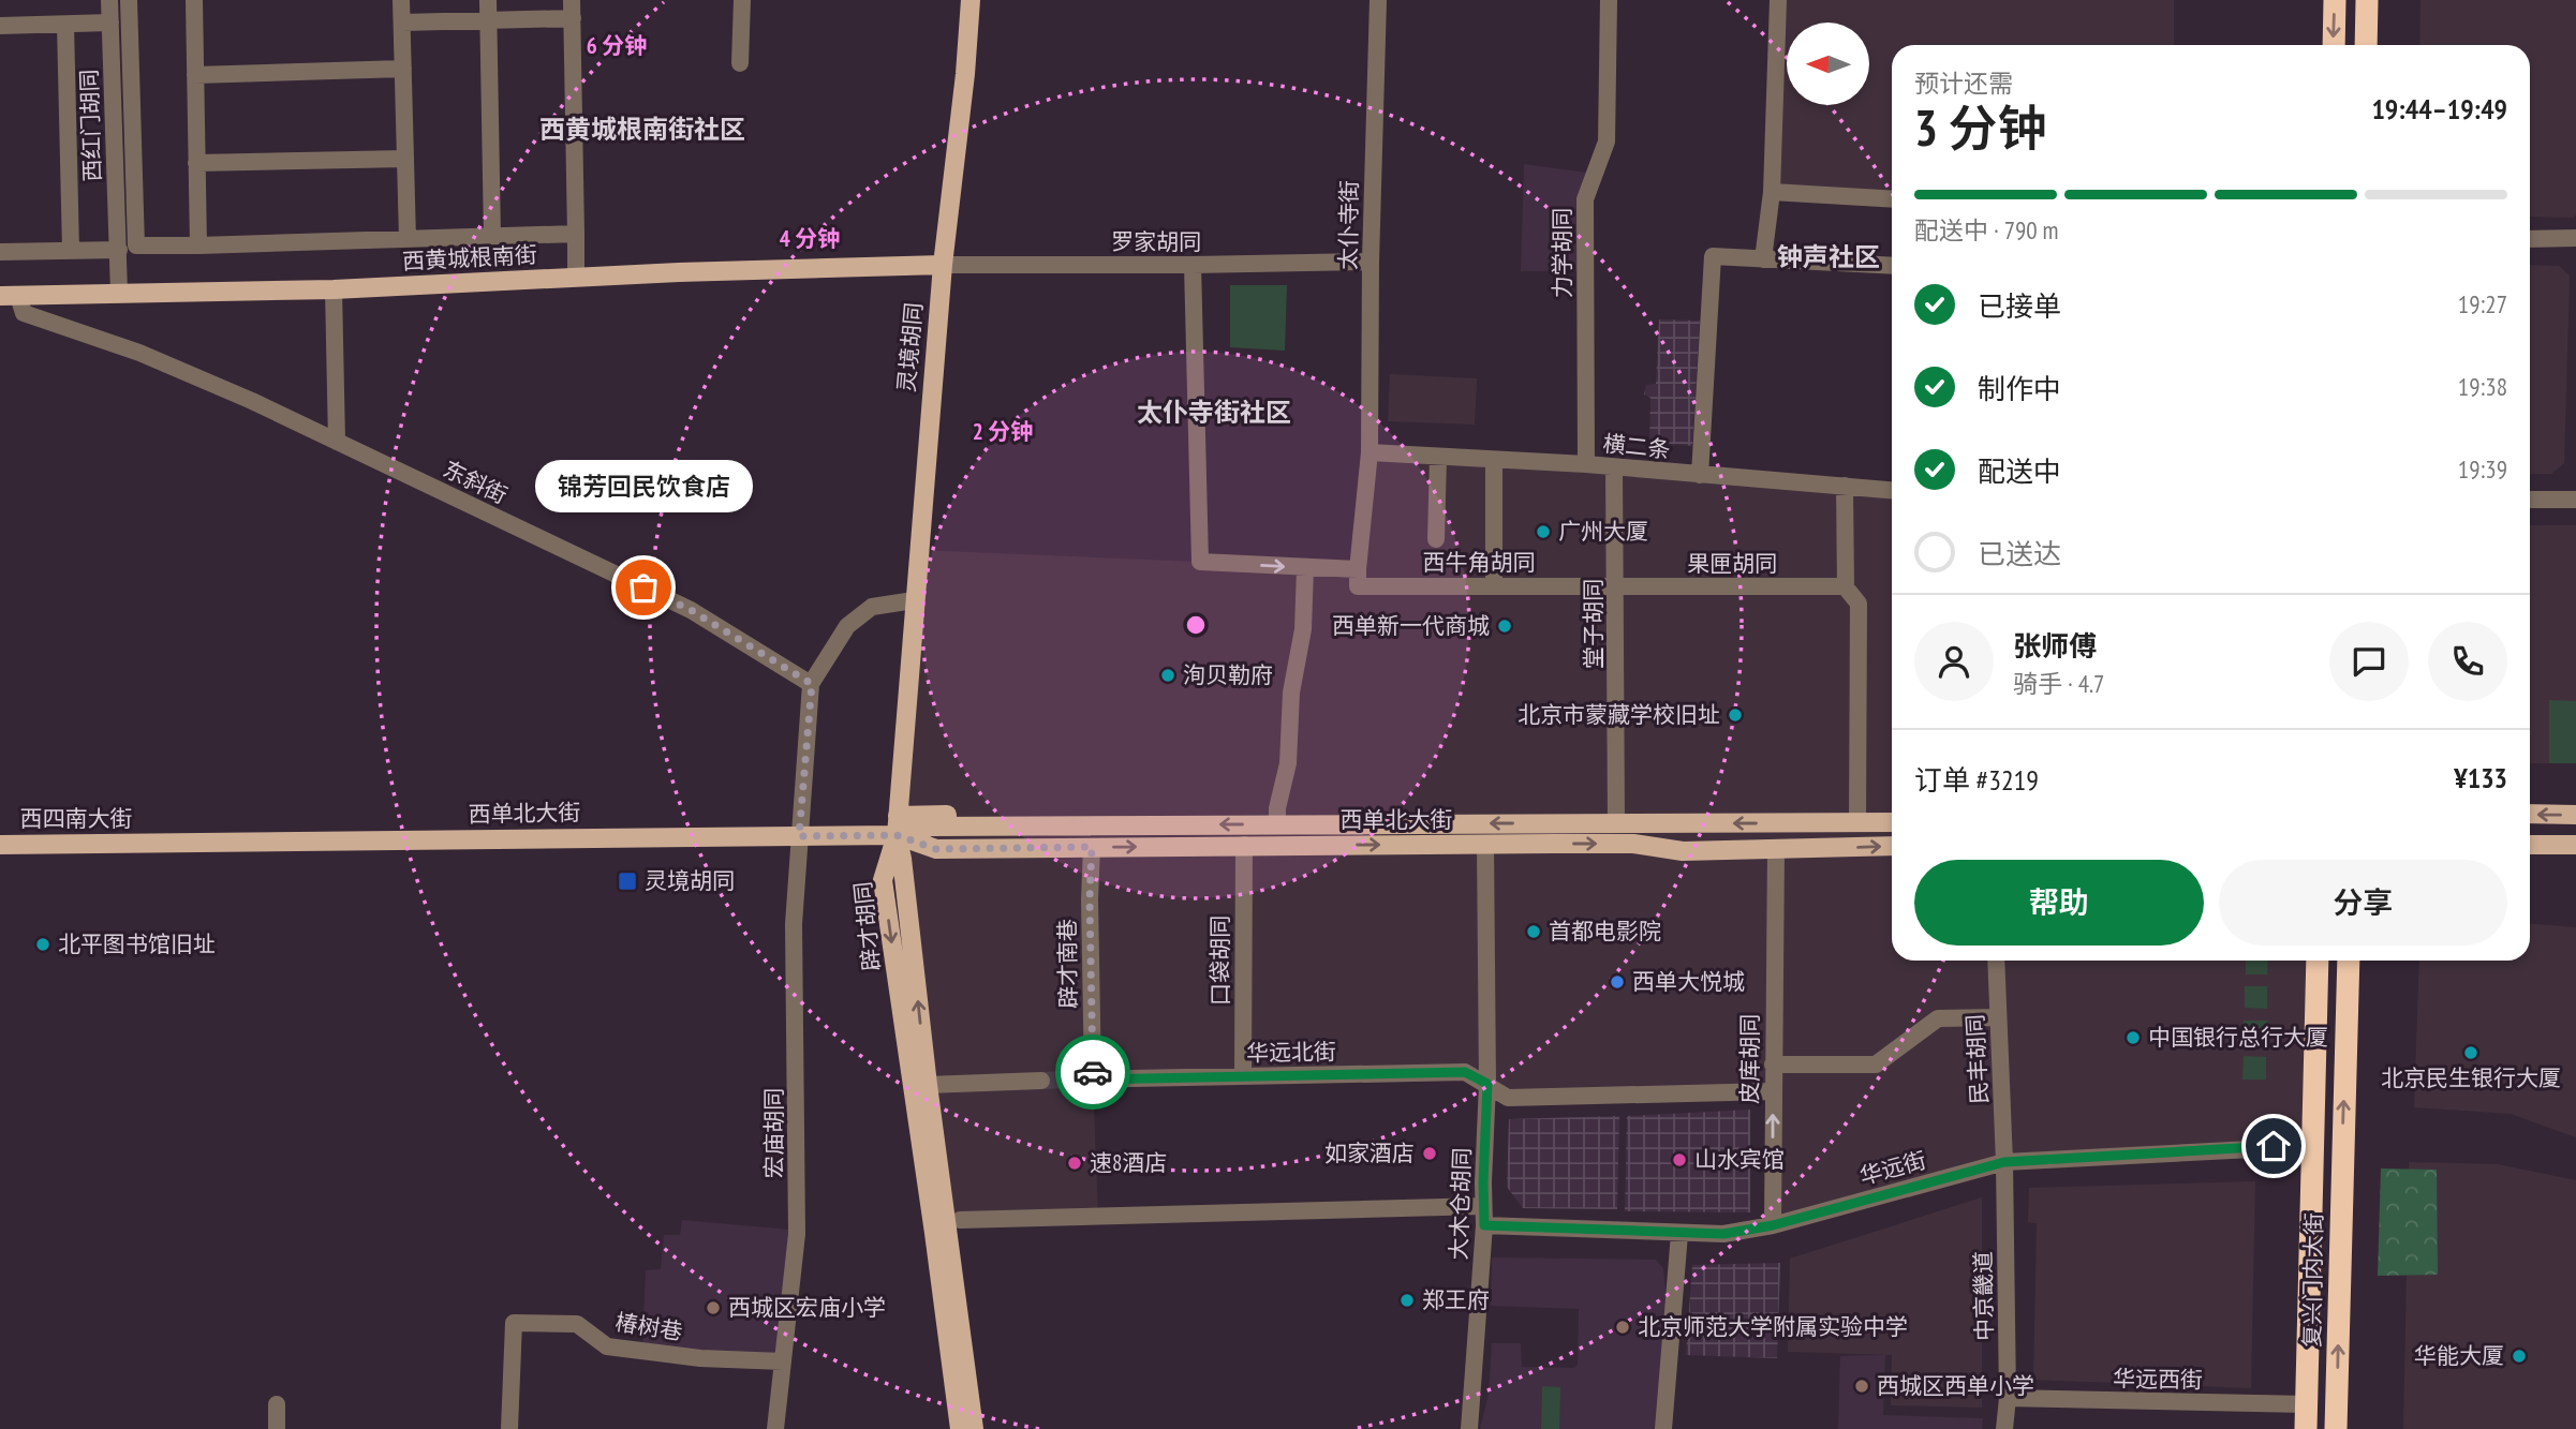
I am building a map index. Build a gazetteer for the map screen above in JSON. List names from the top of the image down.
{
  "streets": {
    "highway": ["复兴门内大街"],
    "main road": [
      "西黄城根南街",
      "灵境胡同",
      "西单北大街",
      "西四南大街",
      "辟才胡同"
    ],
    "street": [
      "西红门胡同",
      "太仆寺街",
      "罗家胡同",
      "力学胡同",
      "横二条",
      "东斜街",
      "西牛角胡同",
      "果匣胡同",
      "堂子胡同",
      "口袋胡同",
      "辟才南巷",
      "华远北街",
      "皮库胡同",
      "民丰胡同",
      "宏庙胡同",
      "华远街",
      "大木仓胡同",
      "中京畿道",
      "椿树巷",
      "华远西街"
    ]
  },
  "crossings": [
    ["西红门胡同", "西黄城根南街"],
    ["太仆寺街", "罗家胡同"],
    ["太仆寺街", "横二条"],
    ["太仆寺街", "西牛角胡同"],
    ["罗家胡同", "西黄城根南街"],
    ["罗家胡同", "灵境胡同"],
    ["力学胡同", "横二条"],
    ["西黄城根南街", "灵境胡同"],
    ["西黄城根南街", "东斜街"],
    ["灵境胡同", "西单北大街"],
    ["灵境胡同", "辟才胡同"],
    ["横二条", "堂子胡同"],
    ["西牛角胡同", "果匣胡同"],
    ["西牛角胡同", "堂子胡同"],
    ["果匣胡同", "堂子胡同"],
    ["堂子胡同", "西单北大街"],
    ["西单北大街", "西四南大街"],
    ["西单北大街", "辟才胡同"],
    ["西单北大街", "口袋胡同"],
    ["西单北大街", "辟才南巷"],
    ["西单北大街", "皮库胡同"],
    ["西单北大街", "宏庙胡同"],
    ["西单北大街", "大木仓胡同"],
    ["口袋胡同", "华远北街"],
    ["辟才南巷", "华远北街"],
    ["华远北街", "皮库胡同"],
    ["华远北街", "大木仓胡同"],
    ["皮库胡同", "华远街"],
    ["民丰胡同", "华远街"],
    ["民丰胡同", "中京畿道"],
    ["宏庙胡同", "椿树巷"],
    ["华远街", "大木仓胡同"],
    ["华远街", "复兴门内大街"],
    ["华远街", "中京畿道"],
    ["复兴门内大街", "华远西街"],
    ["中京畿道", "华远西街"]
  ],
  "one_way": ["皮库胡同"],
  "districts": ["西黄城根南街社区", "钟声社区", "太仆寺街社区"],
  "places": {
    "other": [
      "广州大厦",
      "锦芳回民饮食店",
      "西单新一代商城",
      "洵贝勒府",
      "北京市蒙藏学校旧址",
      "首都电影院",
      "北平图书馆旧址",
      "西单大悦城",
      "中国银行总行大厦",
      "北京民生银行大厦",
      "如家酒店",
      "山水宾馆",
      "速8酒店",
      "郑王府",
      "西城区宏庙小学",
      "北京师范大学附属实验中学",
      "华能大厦",
      "西城区西单小学"
    ],
    "transit": ["灵境胡同"]
  },
  "north": "left",
  "page": {
    "heading": ["3 分钟", "预计还需", "19:44–19:49"],
    "panel": [
      "张师傅",
      "骑手 · 4.7",
      "订单 #3219",
      "¥133"
    ],
    "bar": "配送中 · 790 m",
    "list": [
      ["已接单", "19:27"],
      ["制作中", "19:38"],
      ["配送中", "19:39"],
      "已送达"
    ],
    "bubble": "锦芳回民饮食店",
    "buttons": ["帮助", "分享"]
  },
  "rings": ["6 分钟", "4 分钟", "2 分钟"]
}
